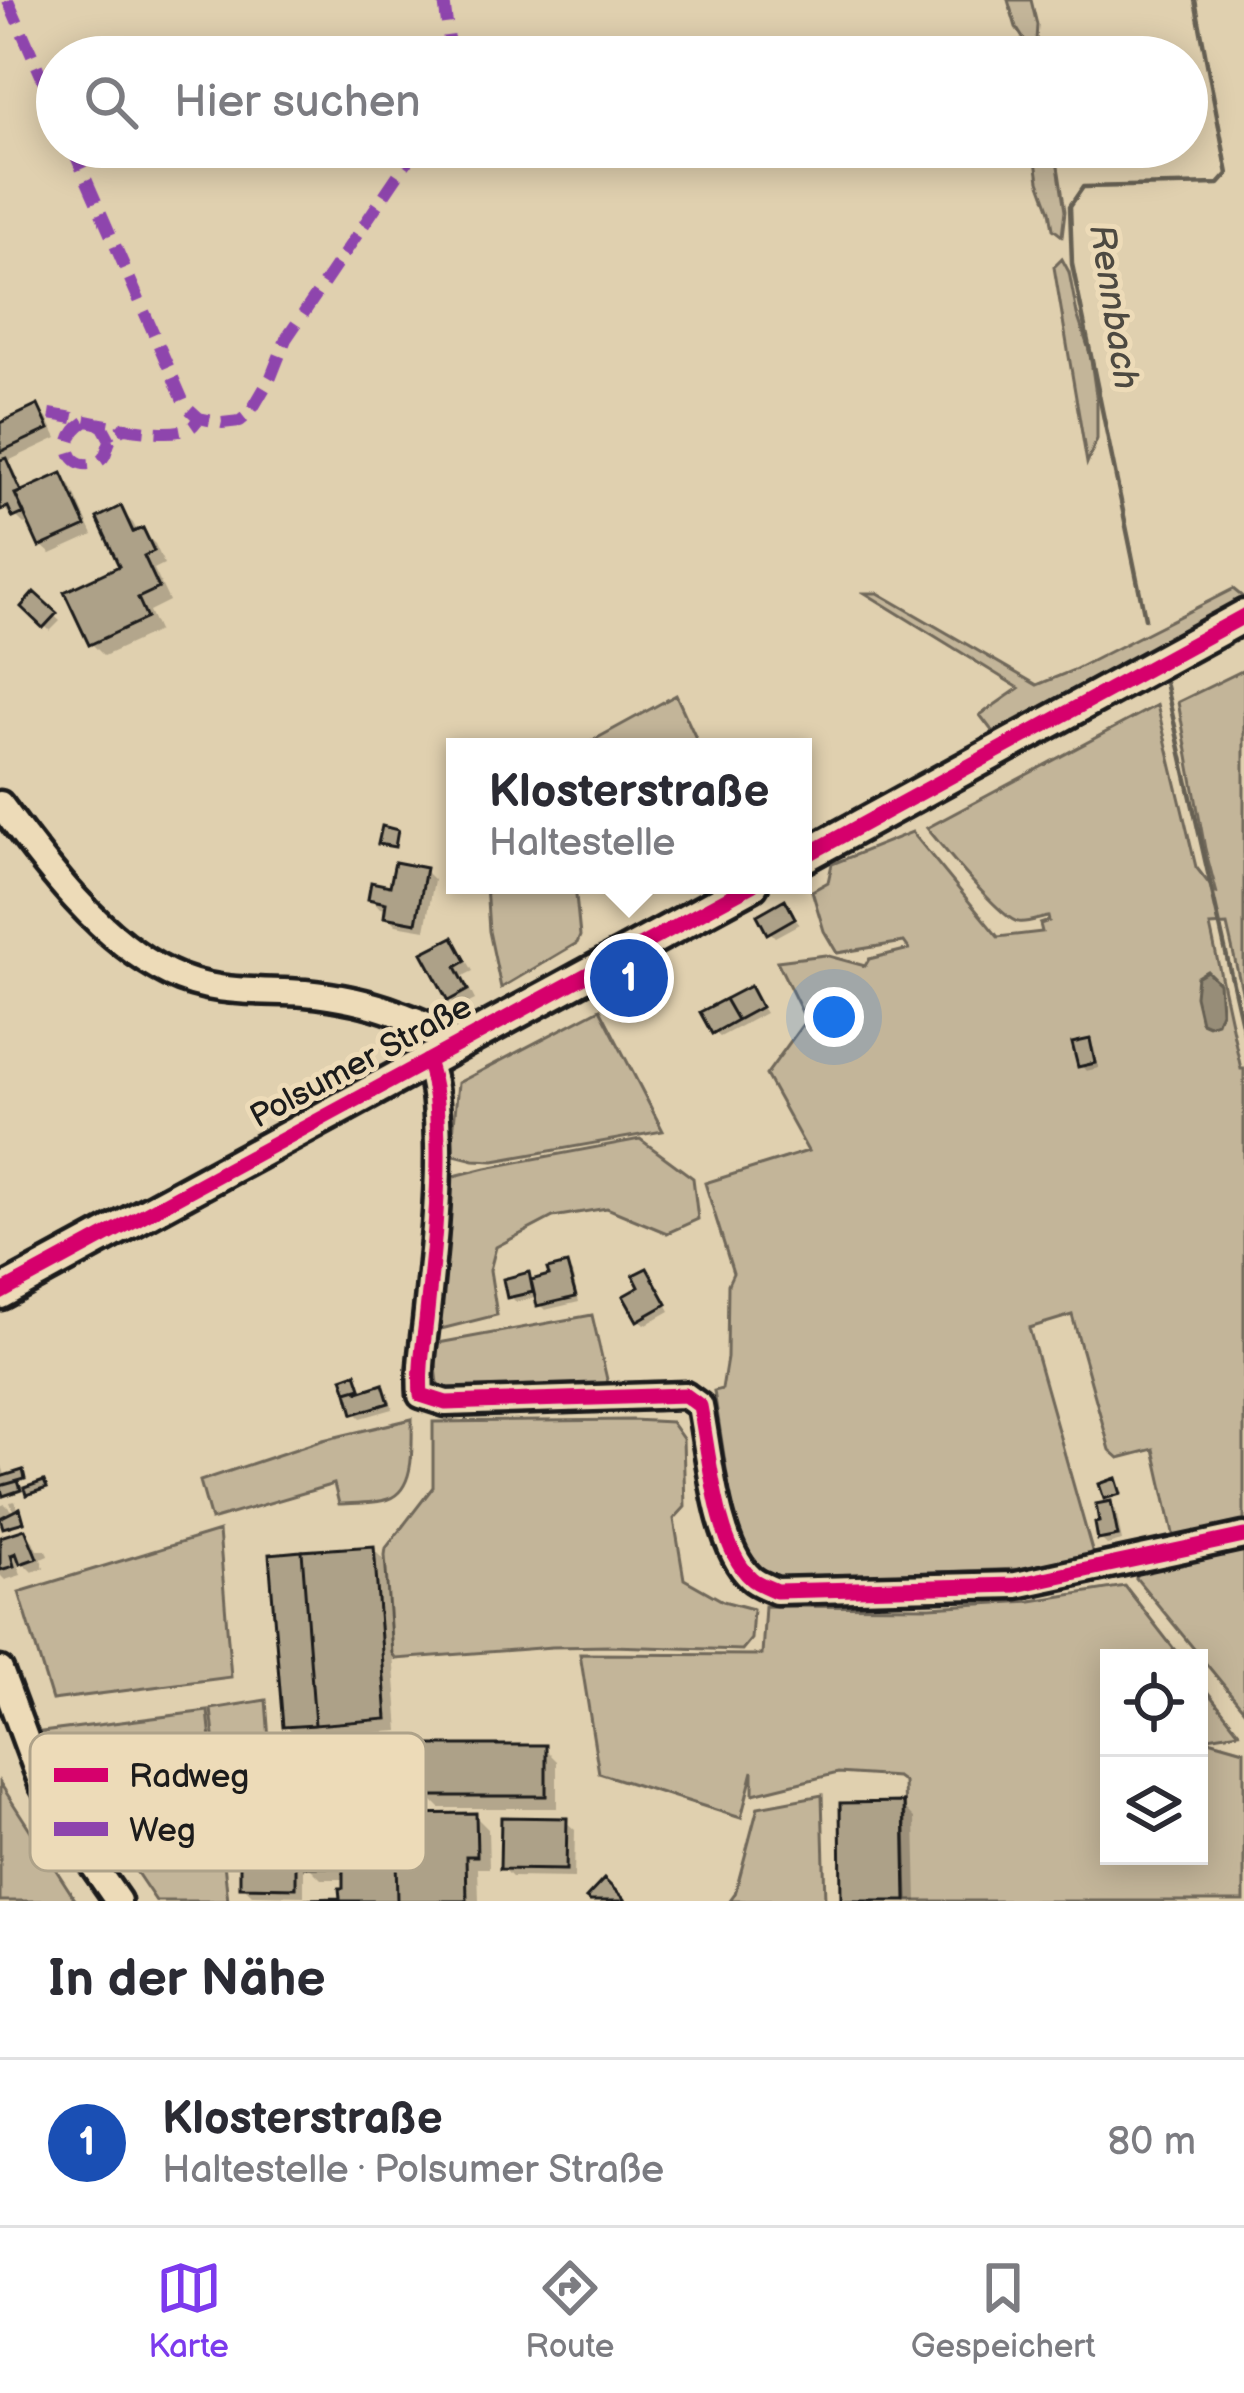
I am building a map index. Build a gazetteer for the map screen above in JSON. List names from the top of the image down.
{
  "streets": {
    "main road": ["Polsumer Straße"]
  },
  "water": ["Rennbach"],
  "legend": ["Radweg", "Weg"],
  "page": {
    "search": "Hier suchen",
    "popup": ["Klosterstraße", "Haltestelle"],
    "pins": "1",
    "heading": "In der Nähe",
    "list": [
      {
        "mark": "1",
        "name": "Klosterstraße",
        "note": "Haltestelle · Polsumer Straße",
        "value": "80 m"
      }
    ],
    "nav": ["Karte", "Route", "Gespeichert"]
  }
}
